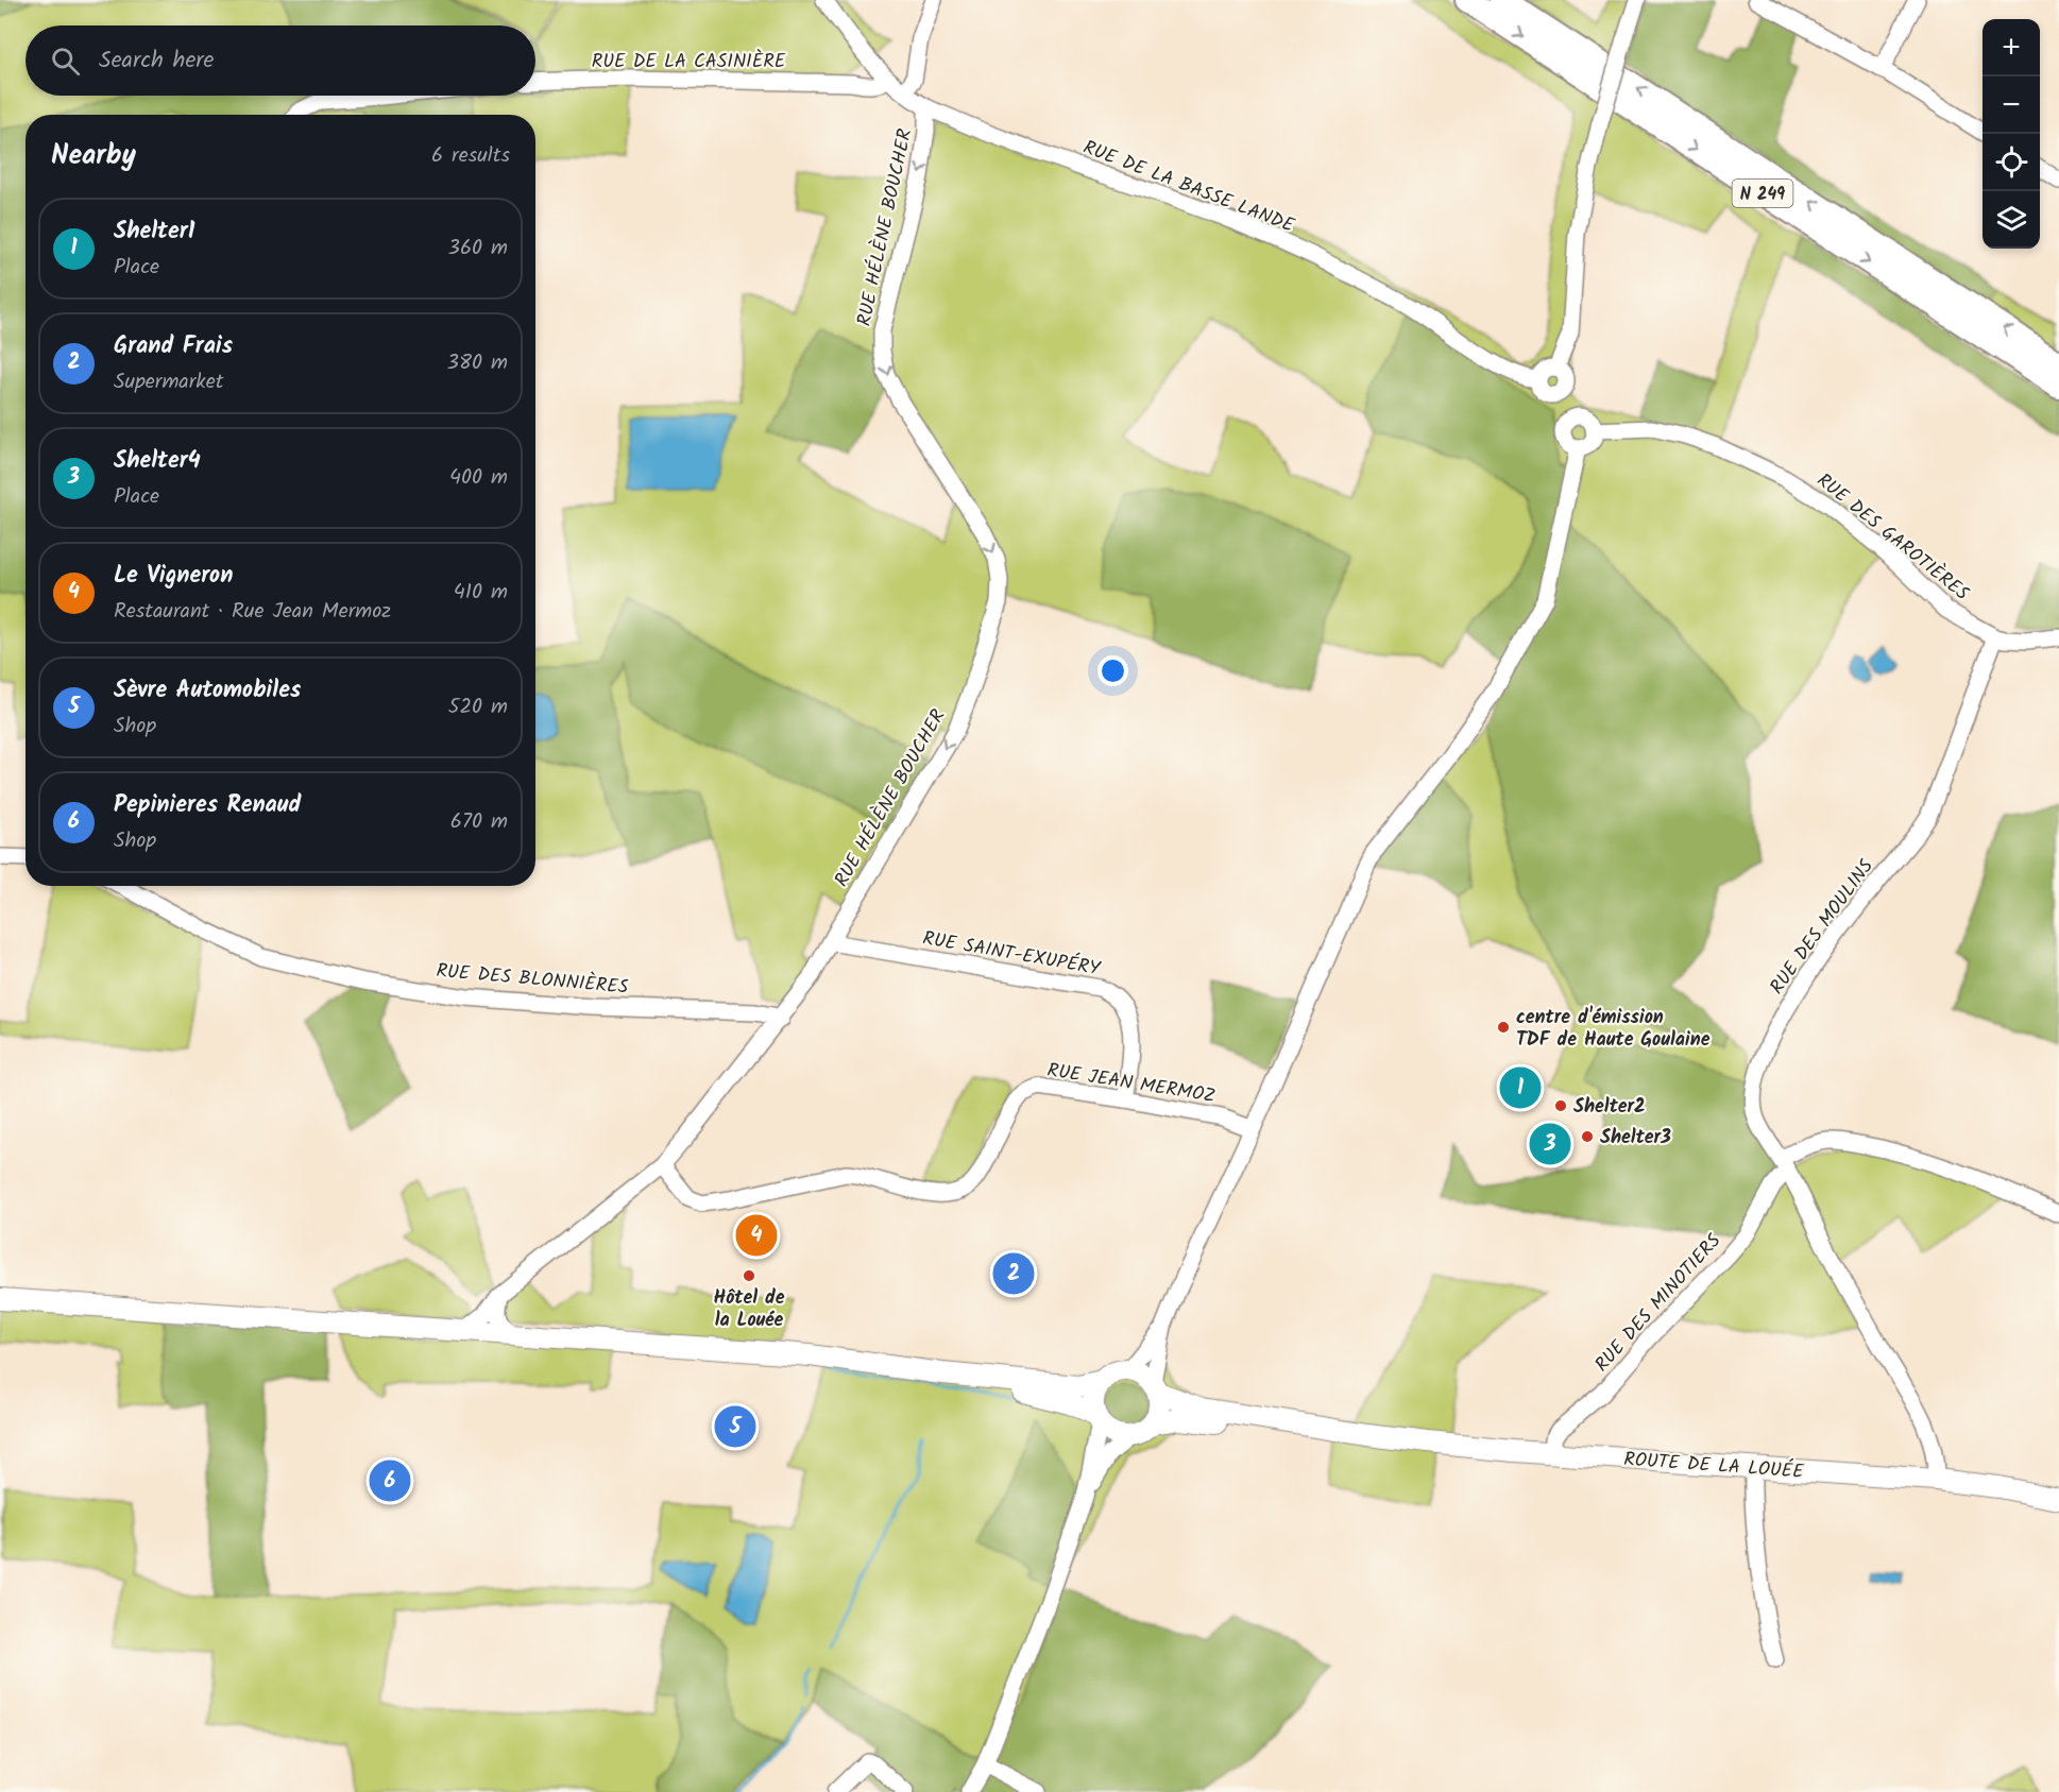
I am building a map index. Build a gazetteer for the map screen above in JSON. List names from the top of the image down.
{
  "streets": {
    "highway": ["N 249"],
    "main road": ["ROUTE DE LA LOUÉE"],
    "street": [
      "RUE DE LA CASINIÈRE",
      "RUE DE LA BASSE LANDE",
      "RUE HÉLÈNE BOUCHER",
      "RUE DES GAROTIÈRES",
      "RUE DES MOULINS",
      "RUE SAINT-EXUPÉRY",
      "RUE DES BLONNIÈRES",
      "RUE JEAN MERMOZ",
      "RUE DES MINOTIERS"
    ]
  },
  "crossings": [
    ["RUE DE LA CASINIÈRE", "RUE DE LA BASSE LANDE"],
    ["RUE DE LA BASSE LANDE", "RUE HÉLÈNE BOUCHER"],
    ["RUE HÉLÈNE BOUCHER", "RUE SAINT-EXUPÉRY"],
    ["RUE HÉLÈNE BOUCHER", "RUE DES BLONNIÈRES"],
    ["RUE HÉLÈNE BOUCHER", "RUE JEAN MERMOZ"],
    ["RUE DES GAROTIÈRES", "RUE DES MOULINS"],
    ["RUE DES MOULINS", "RUE DES MINOTIERS"],
    ["RUE DES MOULINS", "ROUTE DE LA LOUÉE"],
    ["RUE SAINT-EXUPÉRY", "RUE JEAN MERMOZ"],
    ["RUE DES MINOTIERS", "ROUTE DE LA LOUÉE"]
  ],
  "one_way": ["RUE HÉLÈNE BOUCHER"],
  "places": [
    "centre d'émission TDF de Haute Goulaine",
    "Shelter2",
    "Shelter3",
    "Hôtel de la Louée"
  ],
  "page": {
    "map_buttons": ["+", "−"],
    "search": "Search here",
    "heading": ["Nearby", "6 results"],
    "list": [
      {
        "mark": "1",
        "name": "Shelter1",
        "note": "Place",
        "value": "360 m"
      },
      {
        "mark": "2",
        "name": "Grand Frais",
        "note": "Supermarket",
        "value": "380 m"
      },
      {
        "mark": "3",
        "name": "Shelter4",
        "note": "Place",
        "value": "400 m"
      },
      {
        "mark": "4",
        "name": "Le Vigneron",
        "note": "Restaurant · Rue Jean Mermoz",
        "value": "410 m"
      },
      {
        "mark": "5",
        "name": "Sèvre Automobiles",
        "note": "Shop",
        "value": "520 m"
      },
      {
        "mark": "6",
        "name": "Pepinieres Renaud",
        "note": "Shop",
        "value": "670 m"
      }
    ],
    "pins": [
      "1",
      "3",
      "4",
      "2",
      "5",
      "6"
    ]
  }
}
